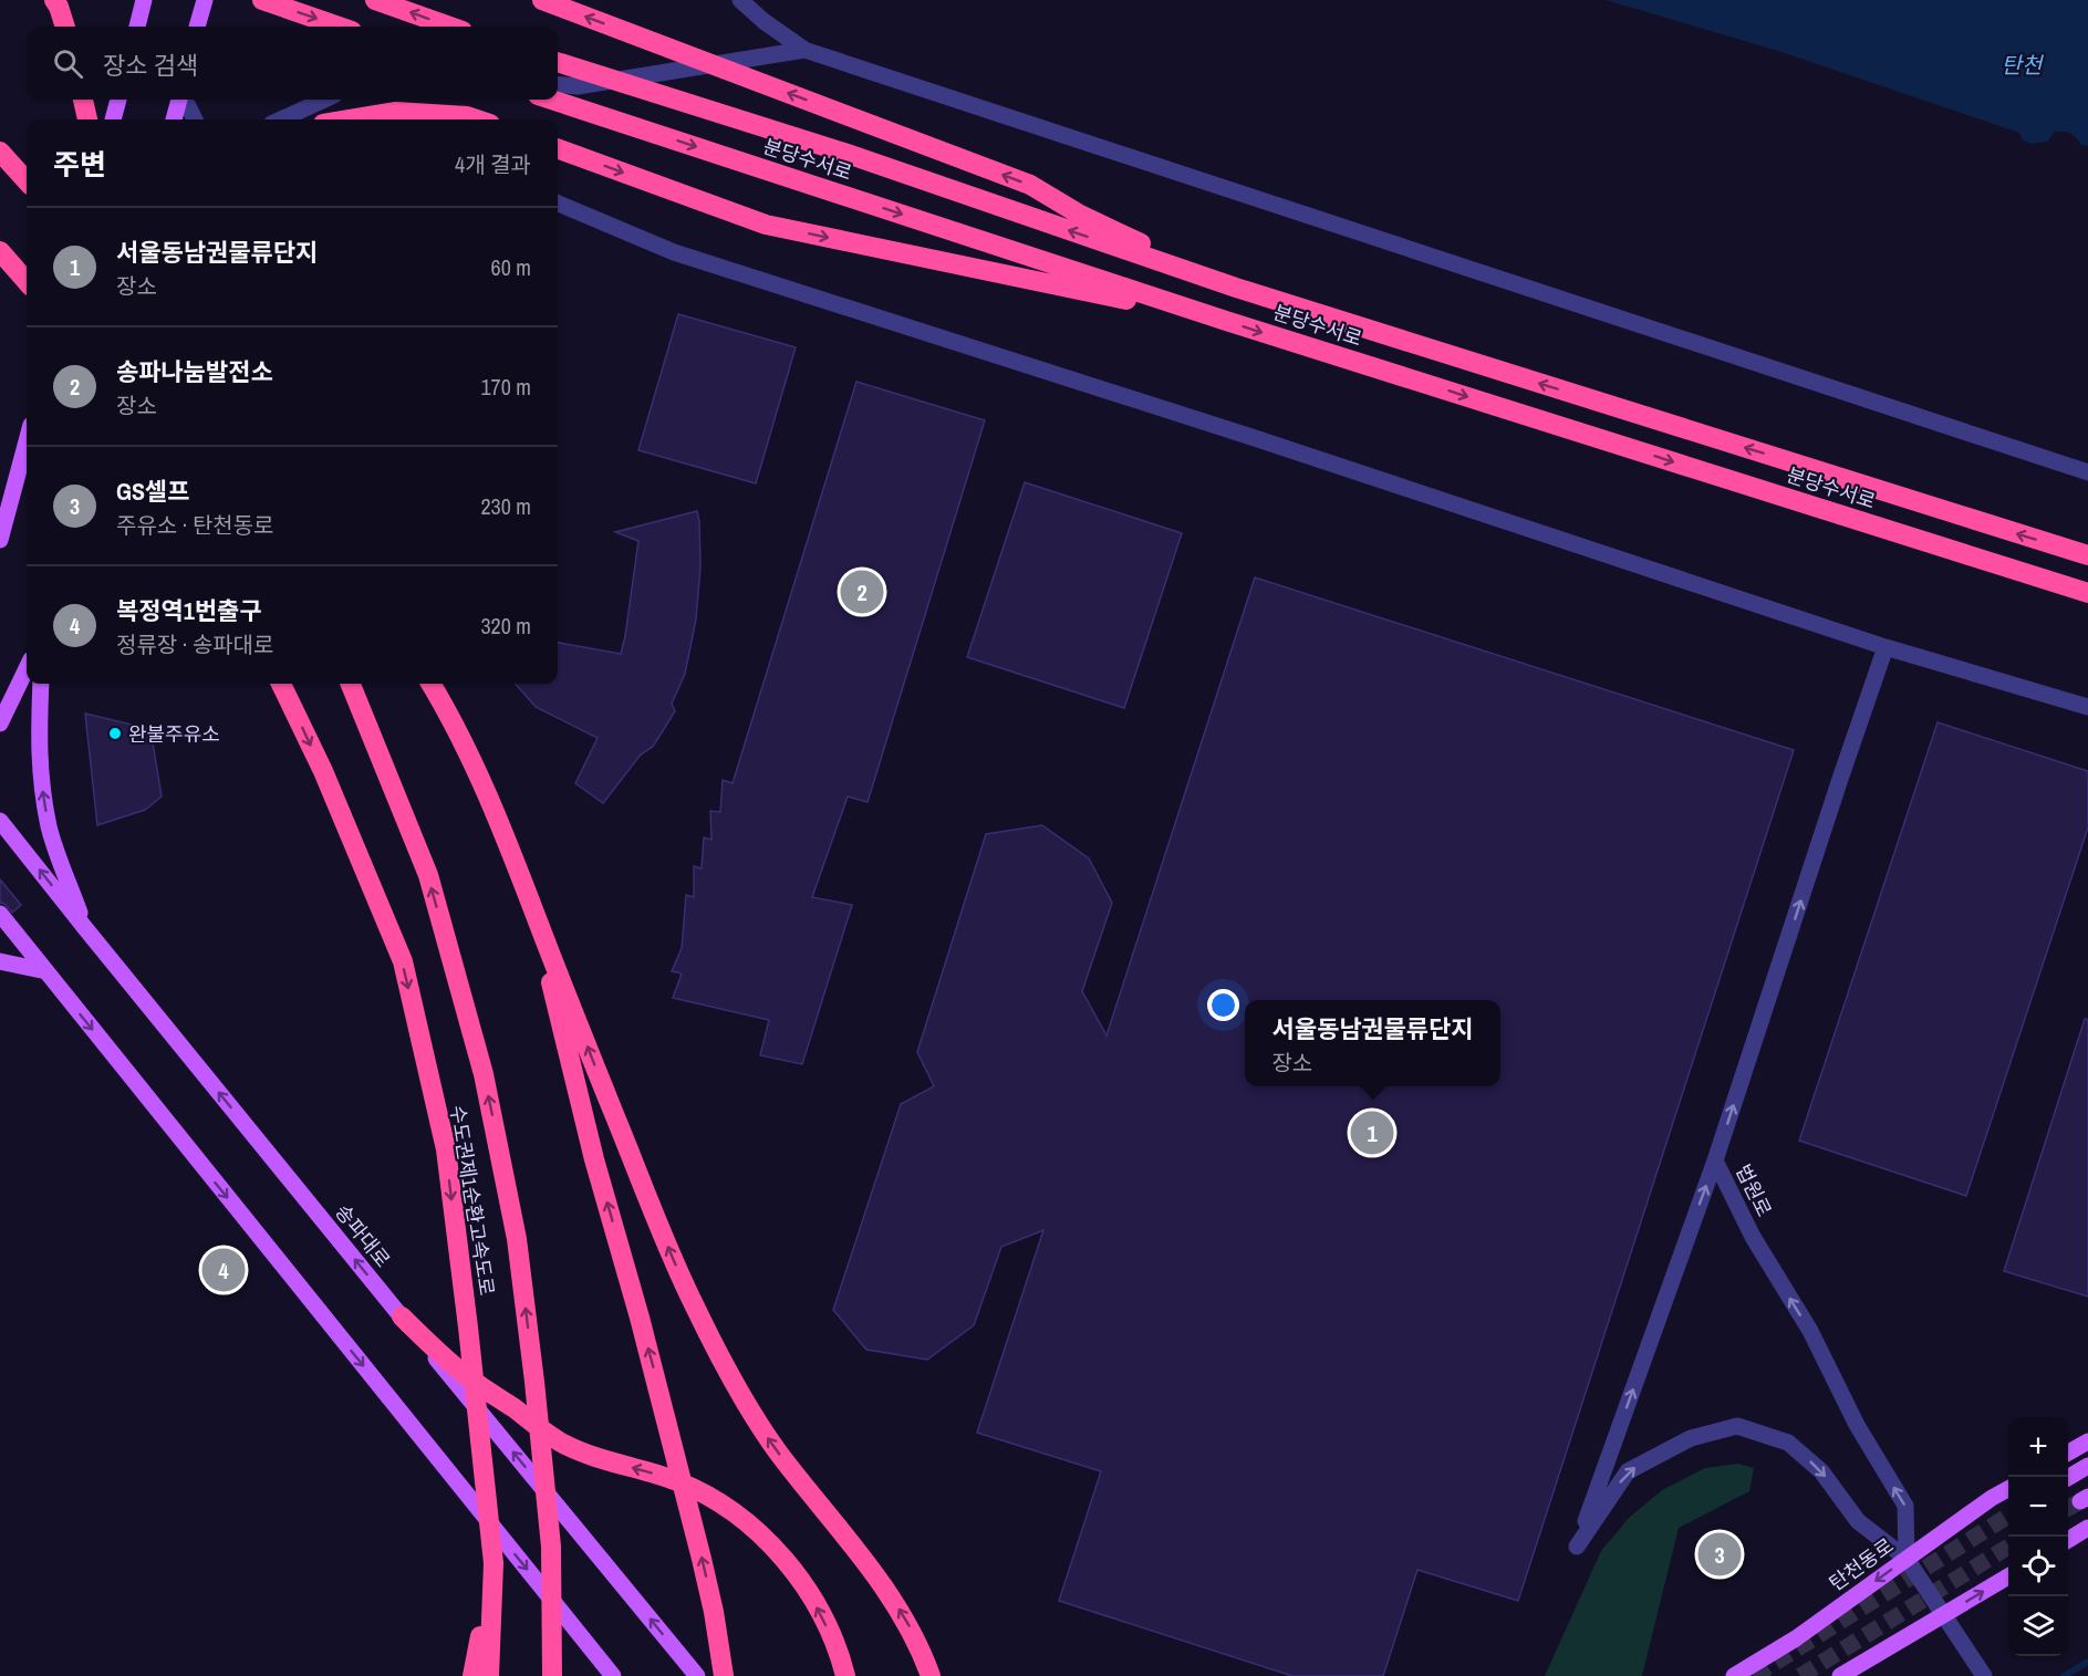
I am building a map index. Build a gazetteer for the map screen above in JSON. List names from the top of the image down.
{
  "streets": {
    "highway": ["분당수서로", "수도권제1순환고속도로"],
    "main road": ["송파대로", "탄천동로"],
    "street": ["법원로"]
  },
  "crossings": [
    ["법원로", "탄천동로"]
  ],
  "one_way": ["법원로"],
  "water": ["탄천"],
  "places": ["완불주유소"],
  "page": {
    "search": "장소 검색",
    "heading": ["주변", "4개 결과"],
    "list": [
      {
        "mark": "1",
        "name": "서울동남권물류단지",
        "note": "장소",
        "value": "60 m"
      },
      {
        "mark": "2",
        "name": "송파나눔발전소",
        "note": "장소",
        "value": "170 m"
      },
      {
        "mark": "3",
        "name": "GS셀프",
        "note": "주유소 · 탄천동로",
        "value": "230 m"
      },
      {
        "mark": "4",
        "name": "복정역1번출구",
        "note": "정류장 · 송파대로",
        "value": "320 m"
      }
    ],
    "pins": [
      "2",
      "1",
      "4",
      "3"
    ],
    "popup": ["서울동남권물류단지", "장소"],
    "map_buttons": ["+", "−"]
  }
}
